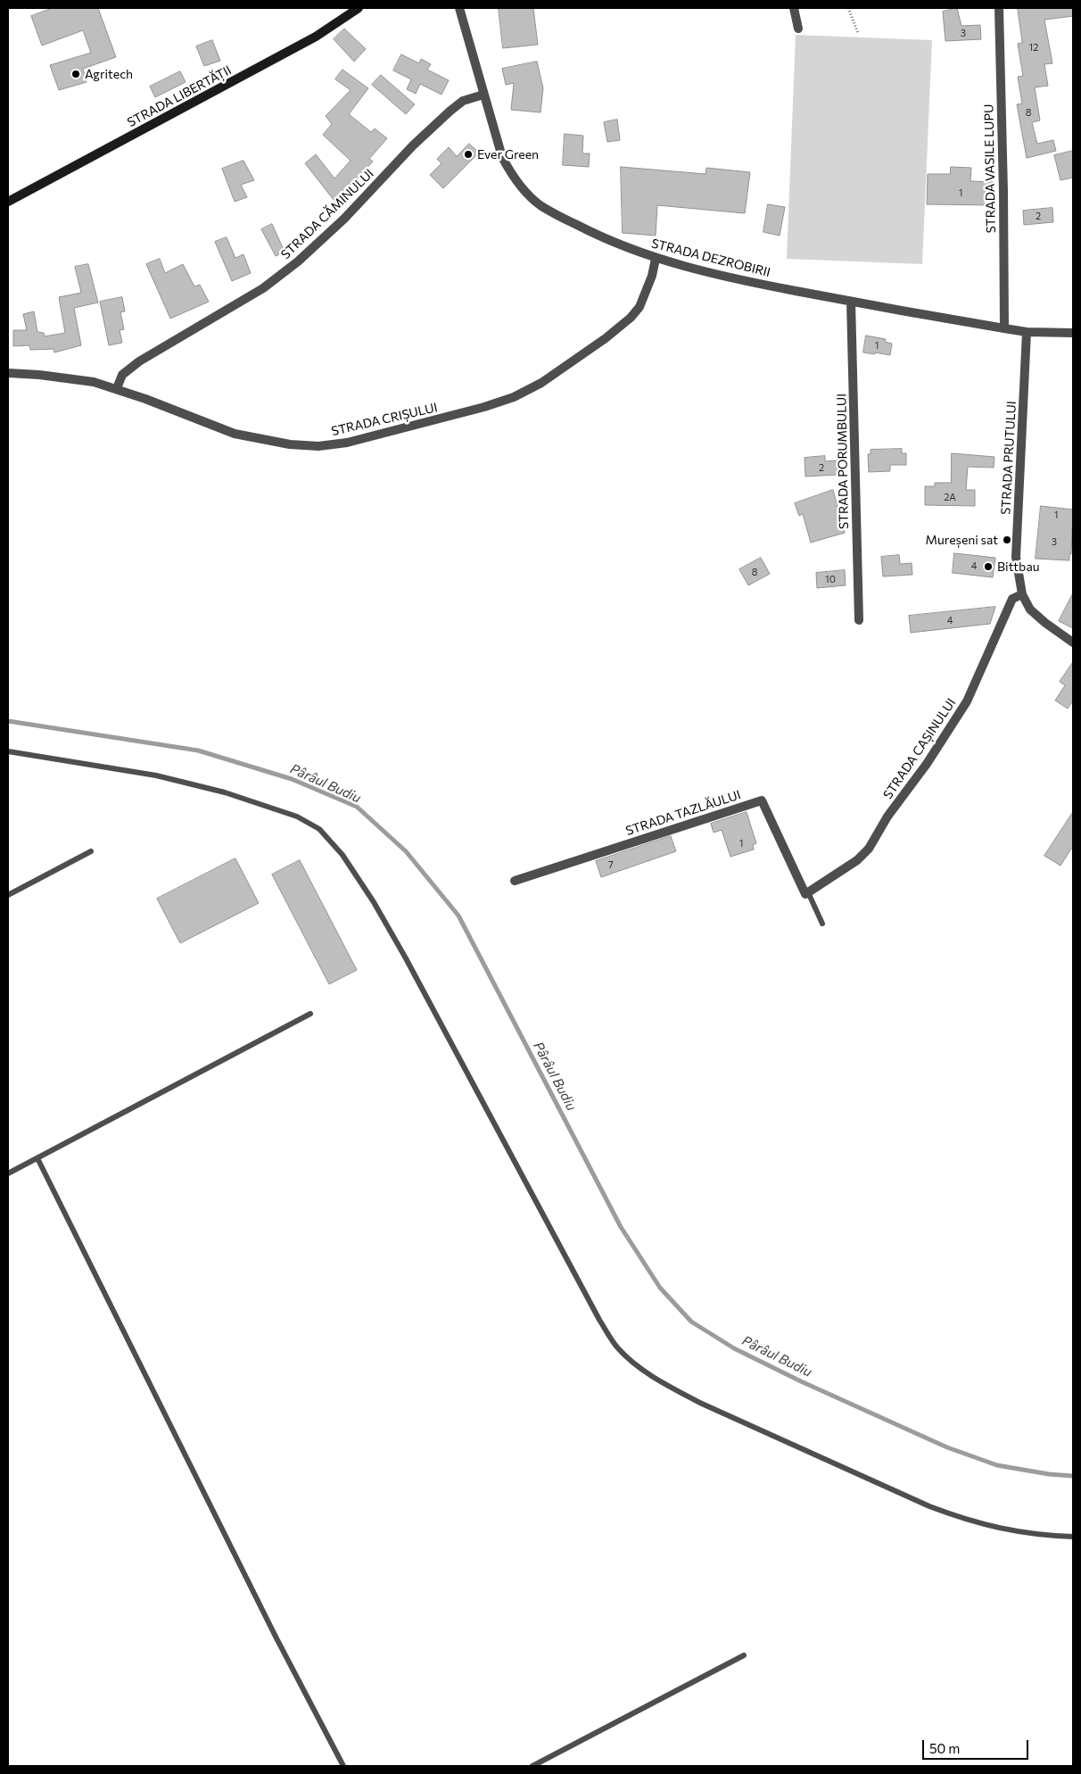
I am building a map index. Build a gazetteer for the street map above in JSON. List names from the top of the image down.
{
  "streets": {
    "main road": ["STRADA LIBERTĂȚII"],
    "street": [
      "STRADA VASILE LUPU",
      "STRADA CĂMINULUI",
      "STRADA DEZROBIRII",
      "STRADA CRIȘULUI",
      "STRADA PRUTULUI",
      "STRADA PORUMBULUI",
      "STRADA CAȘINULUI",
      "STRADA TAZLĂULUI"
    ]
  },
  "crossings": [
    ["STRADA VASILE LUPU", "STRADA DEZROBIRII"],
    ["STRADA CĂMINULUI", "STRADA DEZROBIRII"],
    ["STRADA CĂMINULUI", "STRADA CRIȘULUI"],
    ["STRADA DEZROBIRII", "STRADA CRIȘULUI"],
    ["STRADA DEZROBIRII", "STRADA PRUTULUI"],
    ["STRADA DEZROBIRII", "STRADA PORUMBULUI"],
    ["STRADA PRUTULUI", "STRADA CAȘINULUI"],
    ["STRADA CAȘINULUI", "STRADA TAZLĂULUI"]
  ],
  "water": ["Pârâul Budiu"],
  "places": [
    "Agritech",
    "Ever Green",
    "Mureșeni sat",
    "Bittbau"
  ],
  "house_numbers": [
    "3",
    "12",
    "8",
    "1",
    "2",
    "1",
    "2",
    "2A",
    "1",
    "3",
    "4",
    "8",
    "10",
    "4",
    "1",
    "7"
  ],
  "scale_bar": "50 m"
}
